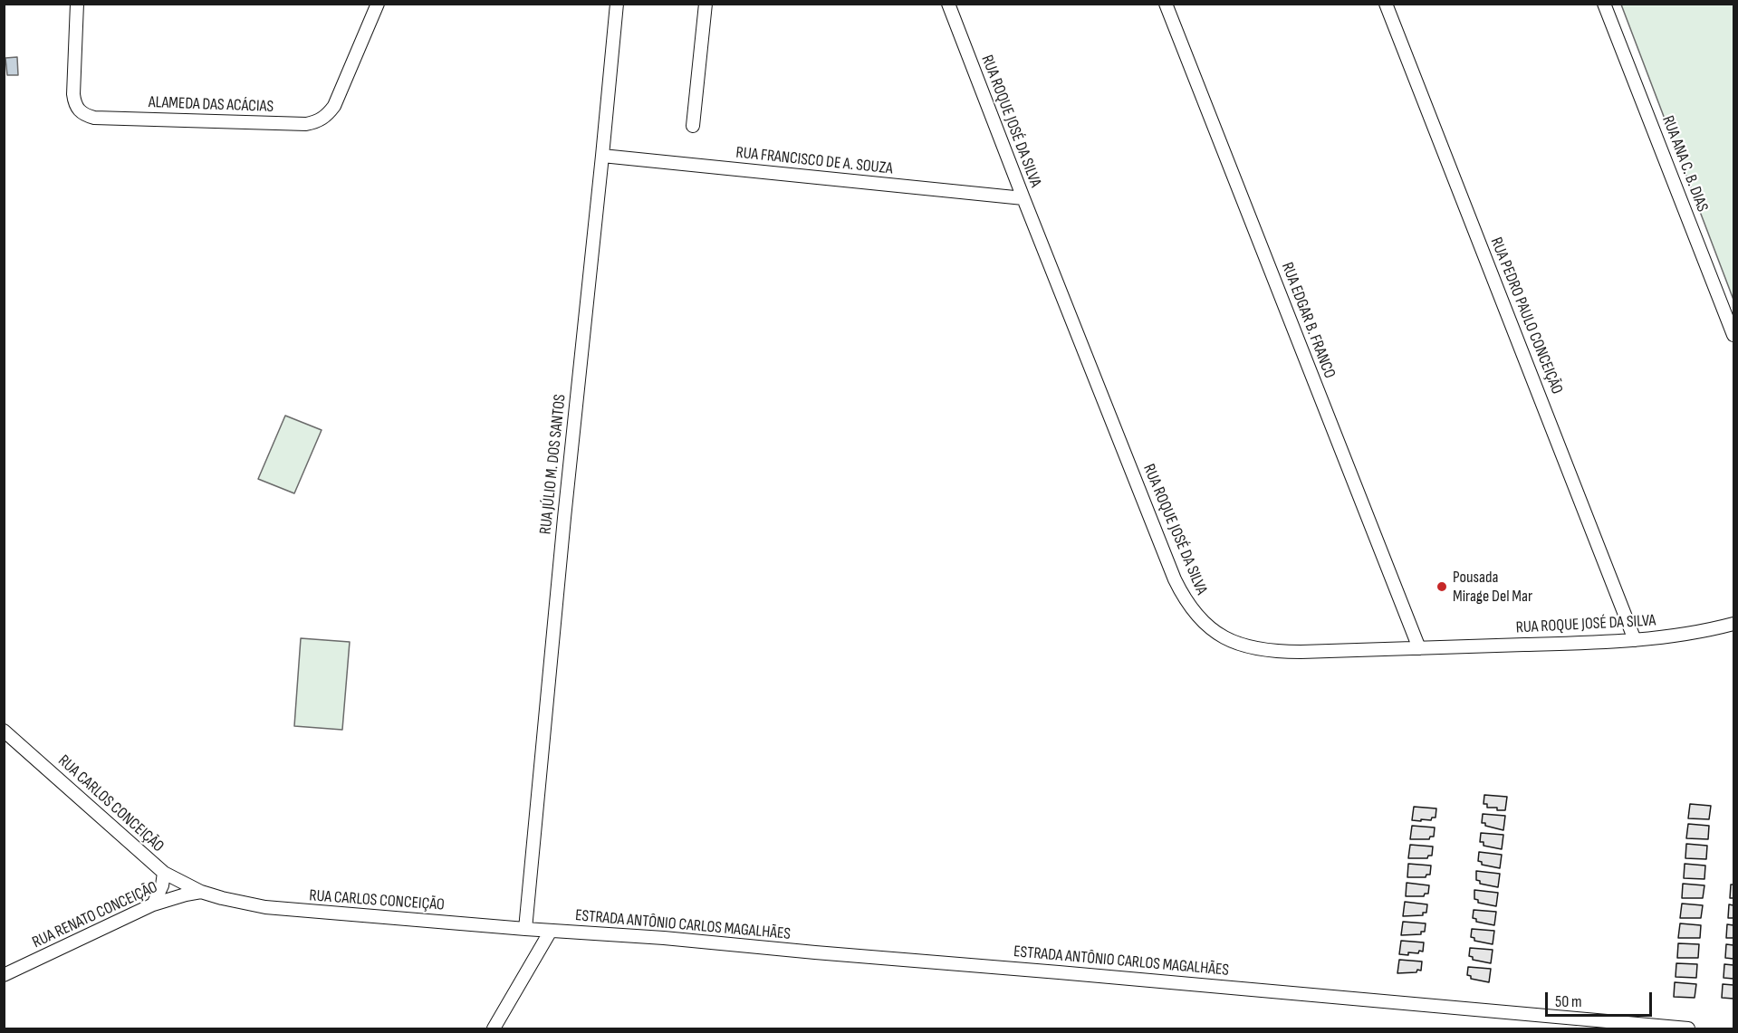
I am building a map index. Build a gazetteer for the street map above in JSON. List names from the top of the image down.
{
  "streets": {
    "street": [
      "ALAMEDA DAS ACÁCIAS",
      "RUA ROQUE JOSÉ DA SILVA",
      "RUA FRANCISCO DE A. SOUZA",
      "RUA ANA C. B. DIAS",
      "RUA PEDRO PAULO CONCEIÇÃO",
      "RUA EDGAR B. FRANCO",
      "RUA JÚLIO M. DOS SANTOS",
      "RUA CARLOS CONCEIÇÃO",
      "RUA RENATO CONCEIÇÃO",
      "ESTRADA ANTÔNIO CARLOS MAGALHÃES"
    ]
  },
  "crossings": [
    ["RUA ROQUE JOSÉ DA SILVA", "RUA FRANCISCO DE A. SOUZA"],
    ["RUA ROQUE JOSÉ DA SILVA", "RUA PEDRO PAULO CONCEIÇÃO"],
    ["RUA ROQUE JOSÉ DA SILVA", "RUA EDGAR B. FRANCO"],
    ["RUA FRANCISCO DE A. SOUZA", "RUA JÚLIO M. DOS SANTOS"],
    ["RUA JÚLIO M. DOS SANTOS", "RUA CARLOS CONCEIÇÃO"],
    ["RUA CARLOS CONCEIÇÃO", "RUA RENATO CONCEIÇÃO"],
    ["RUA CARLOS CONCEIÇÃO", "ESTRADA ANTÔNIO CARLOS MAGALHÃES"]
  ],
  "places": ["Pousada Mirage Del Mar"],
  "scale_bar": "50 m"
}
